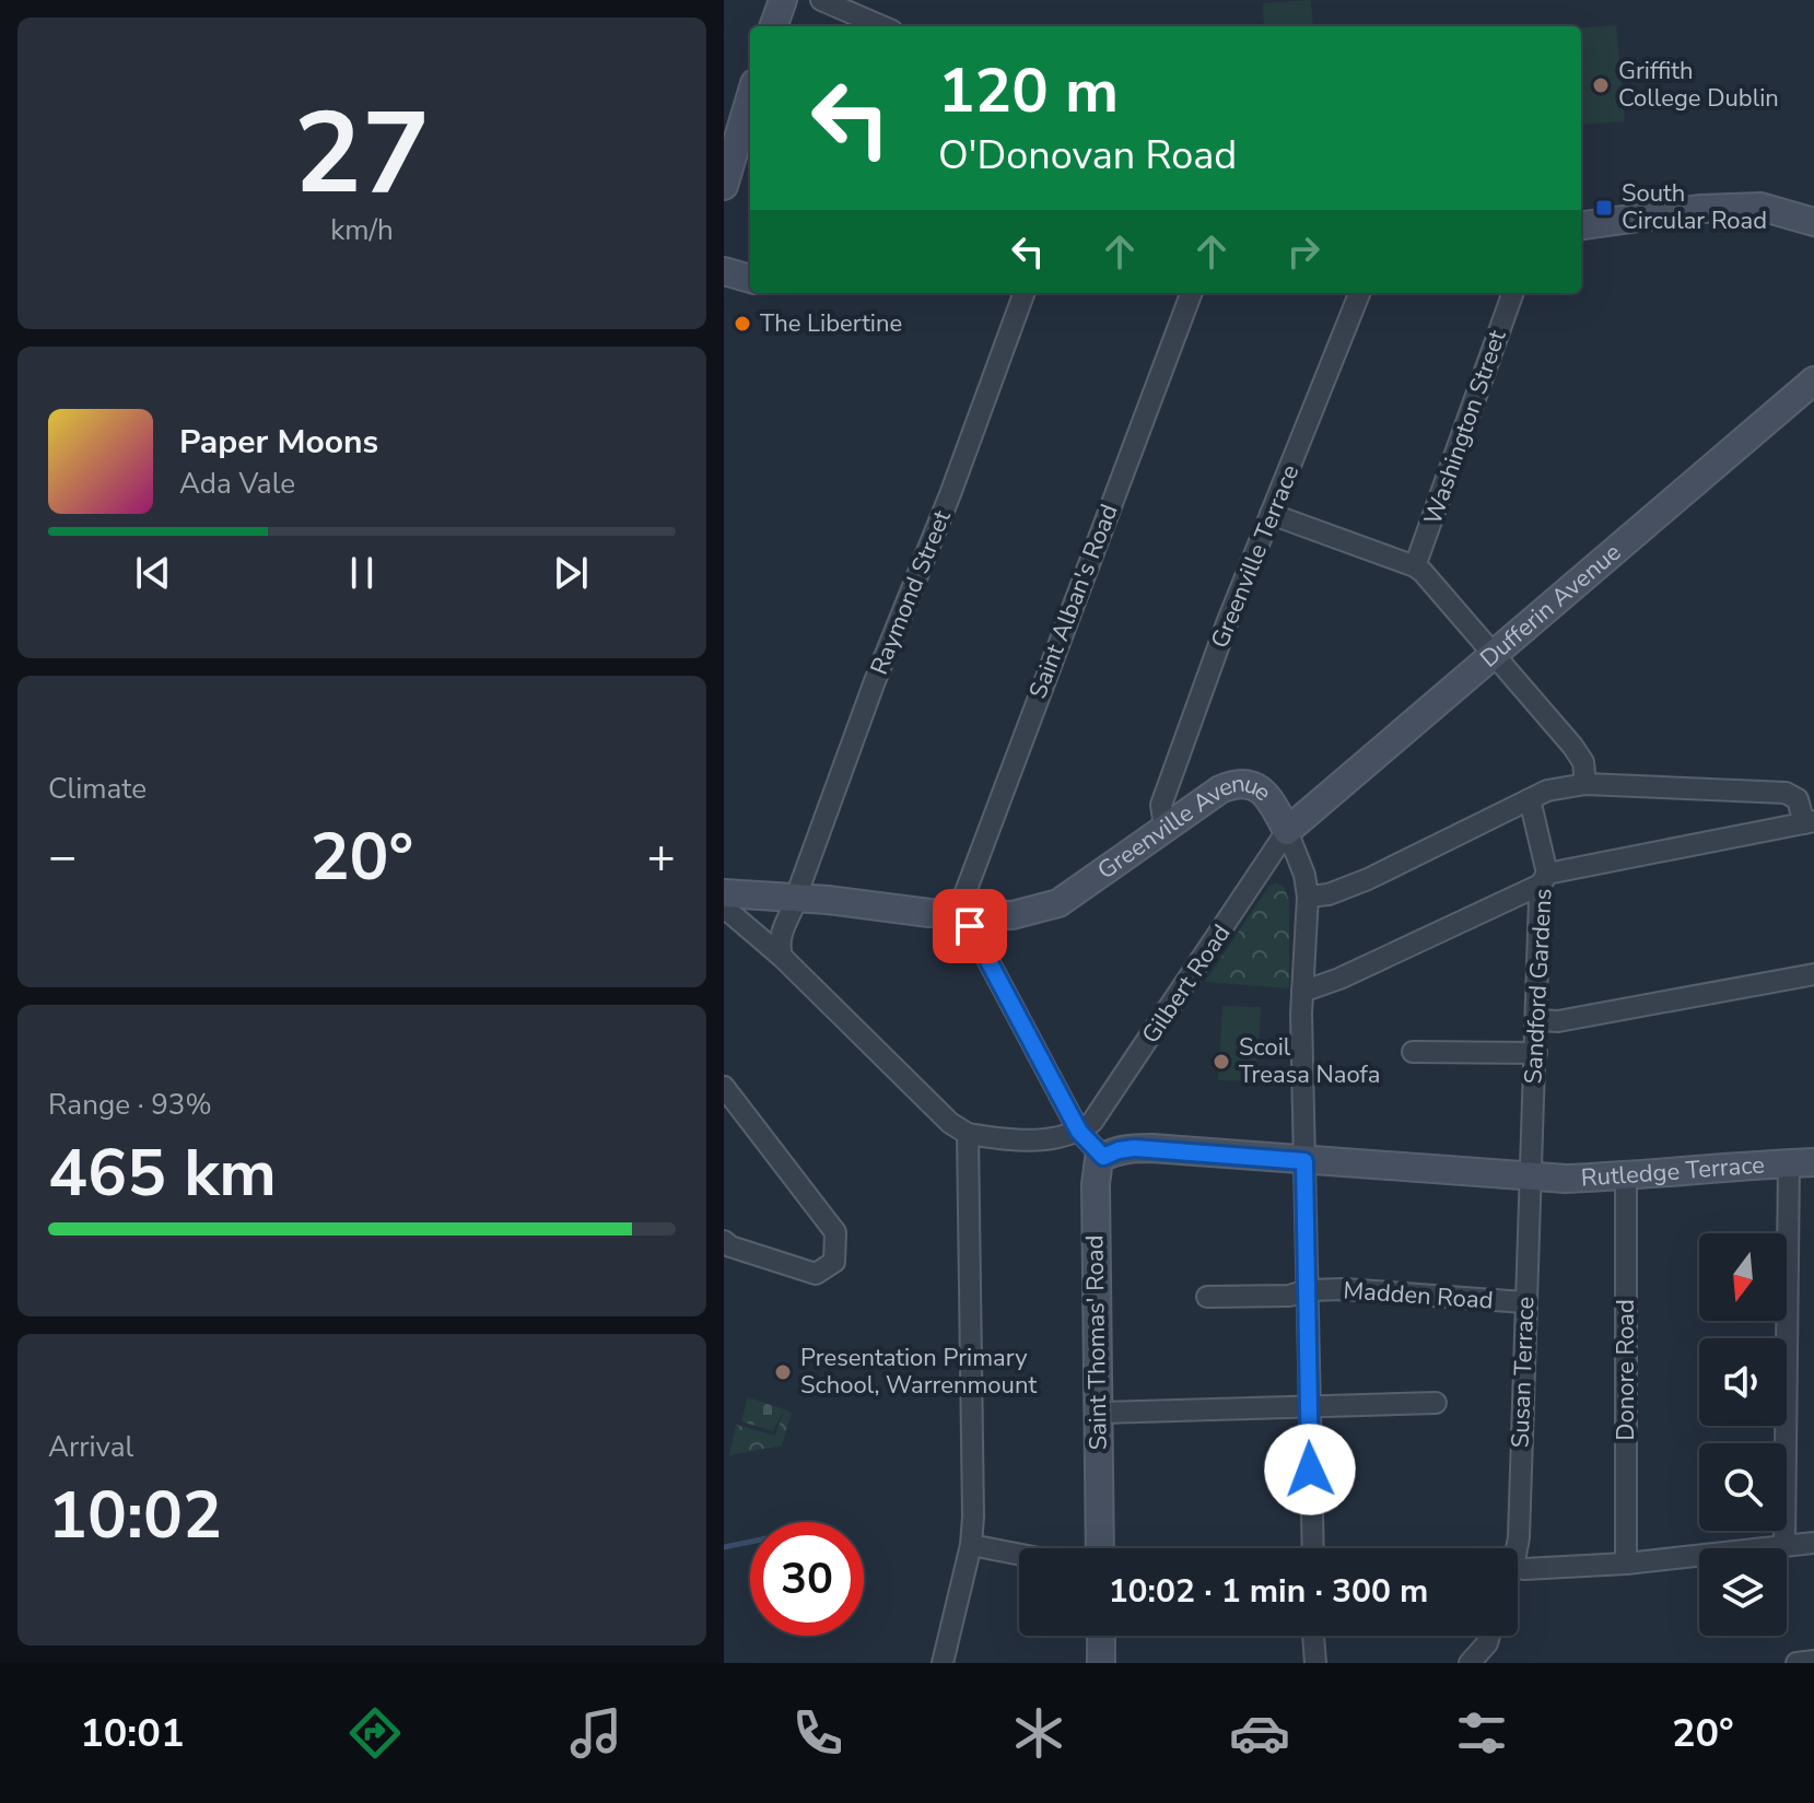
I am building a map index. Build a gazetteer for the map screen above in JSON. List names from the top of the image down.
{
  "streets": {
    "street": [
      "Washington Street",
      "Greenville Terrace",
      "Raymond Street",
      "Saint Alban's Road",
      "Dufferin Avenue",
      "Greenville Avenue",
      "Gilbert Road",
      "Sandford Gardens",
      "Rutledge Terrace",
      "Madden Road",
      "Saint Thomas' Road",
      "Donore Road",
      "Susan Terrace"
    ]
  },
  "crossings": [
    ["Greenville Terrace", "Greenville Avenue"],
    ["Raymond Street", "Greenville Avenue"],
    ["Saint Alban's Road", "Greenville Avenue"],
    ["Dufferin Avenue", "Greenville Avenue"],
    ["Dufferin Avenue", "Gilbert Road"],
    ["Greenville Avenue", "Gilbert Road"],
    ["Greenville Avenue", "Rutledge Terrace"],
    ["Greenville Avenue", "Madden Road"],
    ["Sandford Gardens", "Rutledge Terrace"],
    ["Sandford Gardens", "Susan Terrace"],
    ["Rutledge Terrace", "Saint Thomas' Road"],
    ["Rutledge Terrace", "Donore Road"],
    ["Rutledge Terrace", "Susan Terrace"],
    ["Madden Road", "Susan Terrace"]
  ],
  "places": {
    "other": [
      "Griffith College Dublin",
      "The Libertine",
      "Scoil Treasa Naofa",
      "Presentation Primary School, Warrenmount"
    ],
    "transit": ["South Circular Road"]
  },
  "north": "bottom",
  "page": {
    "tile": [
      ["27", "km/h"],
      "Climate",
      ["Range · 93%", "465 km"],
      ["Arrival", "10:02"]
    ],
    "turn": ["120 m", "O'Donovan Road"],
    "song": ["Paper Moons", "Ada Vale"],
    "heat": ["−", "20°", "+"],
    "limit": "30",
    "trip": "10:02 · 1 min · 300 m",
    "tabs": ["10:01", "20°"]
  }
}
